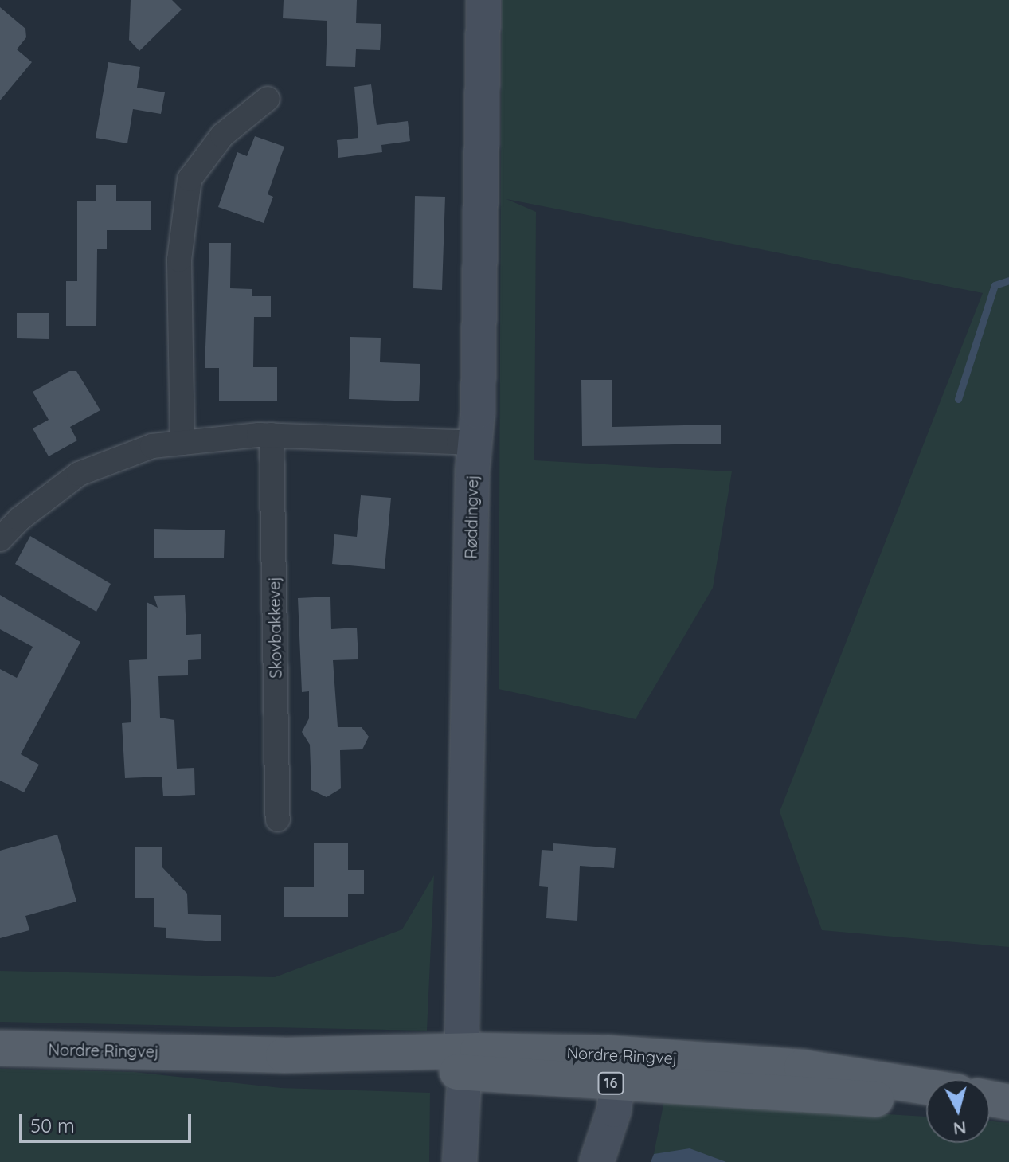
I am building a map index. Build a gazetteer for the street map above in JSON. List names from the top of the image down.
{
  "streets": {
    "main road": ["Nordre Ringvej", "16"],
    "street": ["Røddingvej", "Skovbakkevej"]
  },
  "scale_bar": "50 m",
  "north": "bottom"
}
